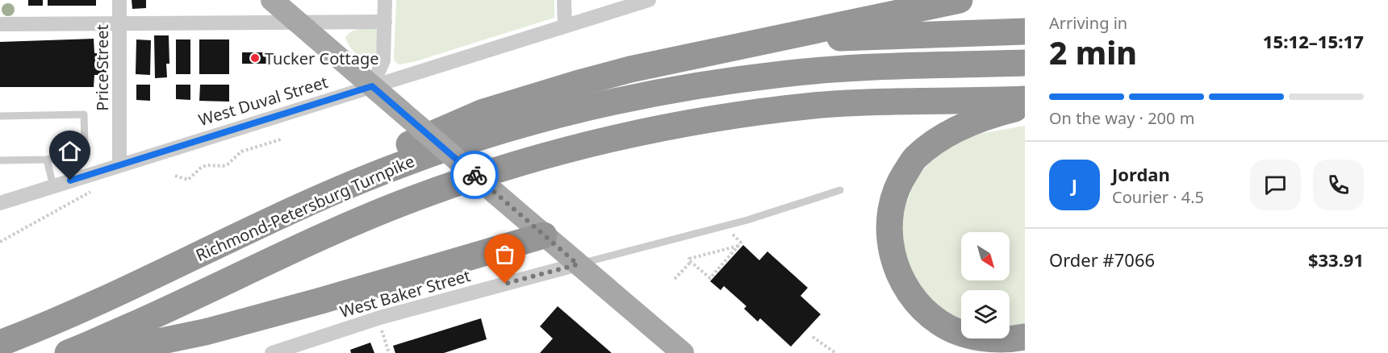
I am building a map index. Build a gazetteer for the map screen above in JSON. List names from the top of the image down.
{
  "streets": {
    "highway": ["Richmond-Petersburg Turnpike"],
    "street": ["Price Street", "West Duval Street", "West Baker Street"]
  },
  "crossings": [
    ["Price Street", "West Duval Street"]
  ],
  "places": ["Tucker Cottage"],
  "north": "bottom right",
  "page": {
    "heading": ["2 min", "Arriving in", "15:12–15:17"],
    "panel": [
      "Jordan",
      "Courier · 4.5",
      "Order #7066",
      "$33.91"
    ],
    "bar": "On the way · 200 m",
    "round": "J"
  }
}
